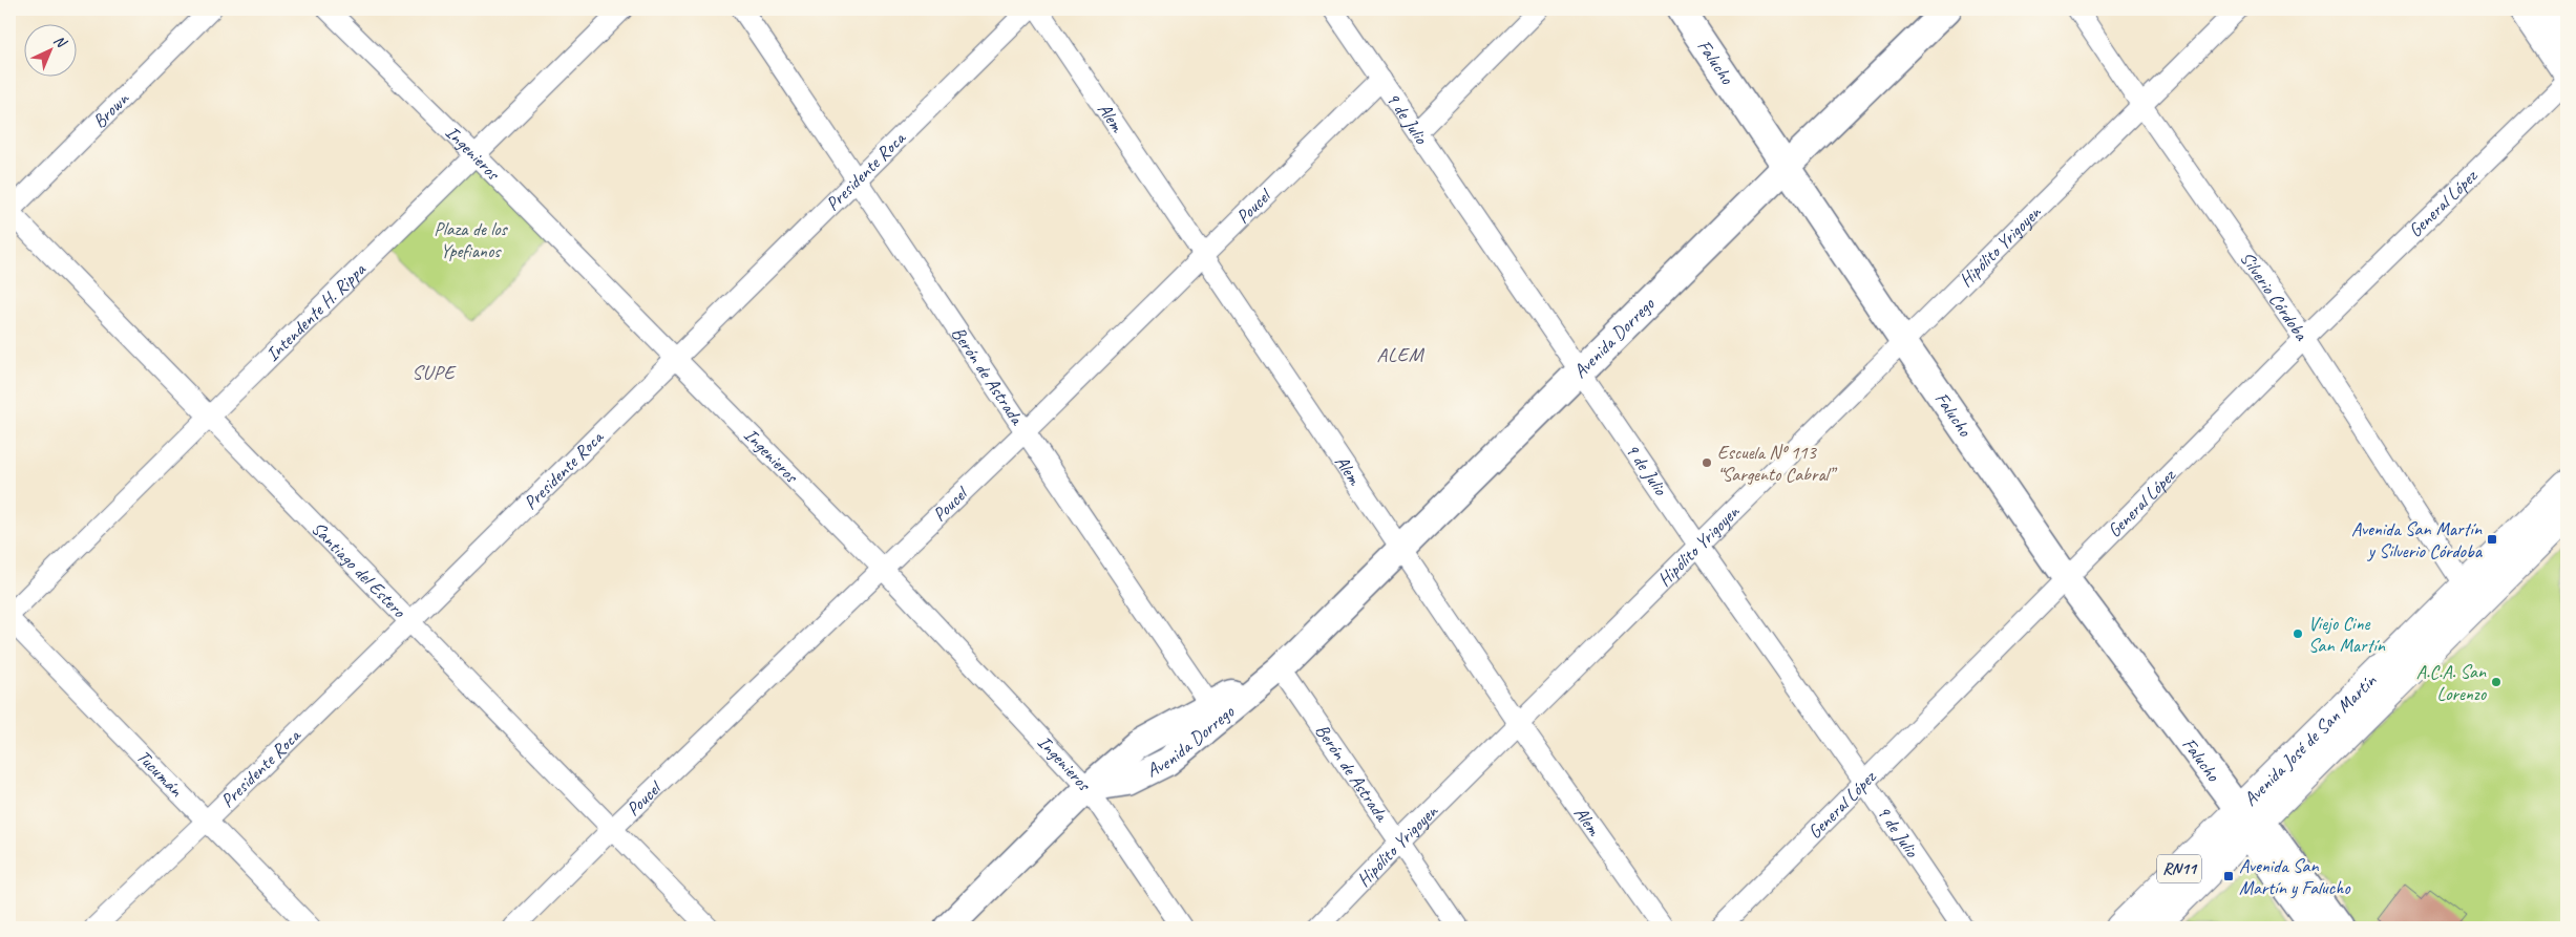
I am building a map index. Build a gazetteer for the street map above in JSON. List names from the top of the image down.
{
  "streets": {
    "main road": [
      "Falucho",
      "Avenida Dorrego",
      "Avenida José de San Martín",
      "RN11"
    ],
    "street": [
      "Brown",
      "Alem",
      "9 de Julio",
      "Ingenieros",
      "Presidente Roca",
      "General López",
      "Poucel",
      "Hipólito Yrigoyen",
      "Silverio Córdoba",
      "Intendente H. Rippa",
      "Berón de Astrada",
      "Santiago del Estero",
      "Tucumán"
    ]
  },
  "crossings": [
    ["Falucho", "General López"],
    ["Falucho", "Hipólito Yrigoyen"],
    ["Falucho", "Avenida Dorrego"],
    ["Falucho", "Avenida José de San Martín"],
    ["Brown", "Santiago del Estero"],
    ["Alem", "Poucel"],
    ["Alem", "Hipólito Yrigoyen"],
    ["Alem", "Avenida Dorrego"],
    ["9 de Julio", "General López"],
    ["9 de Julio", "Poucel"],
    ["9 de Julio", "Hipólito Yrigoyen"],
    ["9 de Julio", "Avenida Dorrego"],
    ["Ingenieros", "Presidente Roca"],
    ["Ingenieros", "Poucel"],
    ["Ingenieros", "Intendente H. Rippa"],
    ["Ingenieros", "Avenida Dorrego"],
    ["Presidente Roca", "Berón de Astrada"],
    ["Presidente Roca", "Santiago del Estero"],
    ["Presidente Roca", "Tucumán"],
    ["General López", "Silverio Córdoba"],
    ["Poucel", "Berón de Astrada"],
    ["Poucel", "Santiago del Estero"],
    ["Hipólito Yrigoyen", "Silverio Córdoba"],
    ["Hipólito Yrigoyen", "Berón de Astrada"],
    ["Silverio Córdoba", "Avenida José de San Martín"],
    ["Intendente H. Rippa", "Santiago del Estero"],
    ["Avenida Dorrego", "Berón de Astrada"]
  ],
  "districts": ["ALEM", "SUPE"],
  "parks": ["Plaza de los Ypefianos"],
  "places": {
    "other": ["Escuela Nº 113 “Sargento Cabral”", "Viejo Cine San Martín", "A.C.A. San Lorenzo"],
    "transit": ["Avenida San Martín y Silverio Córdoba", "Avenida San Martín y Falucho"]
  },
  "north": "top right"
}
